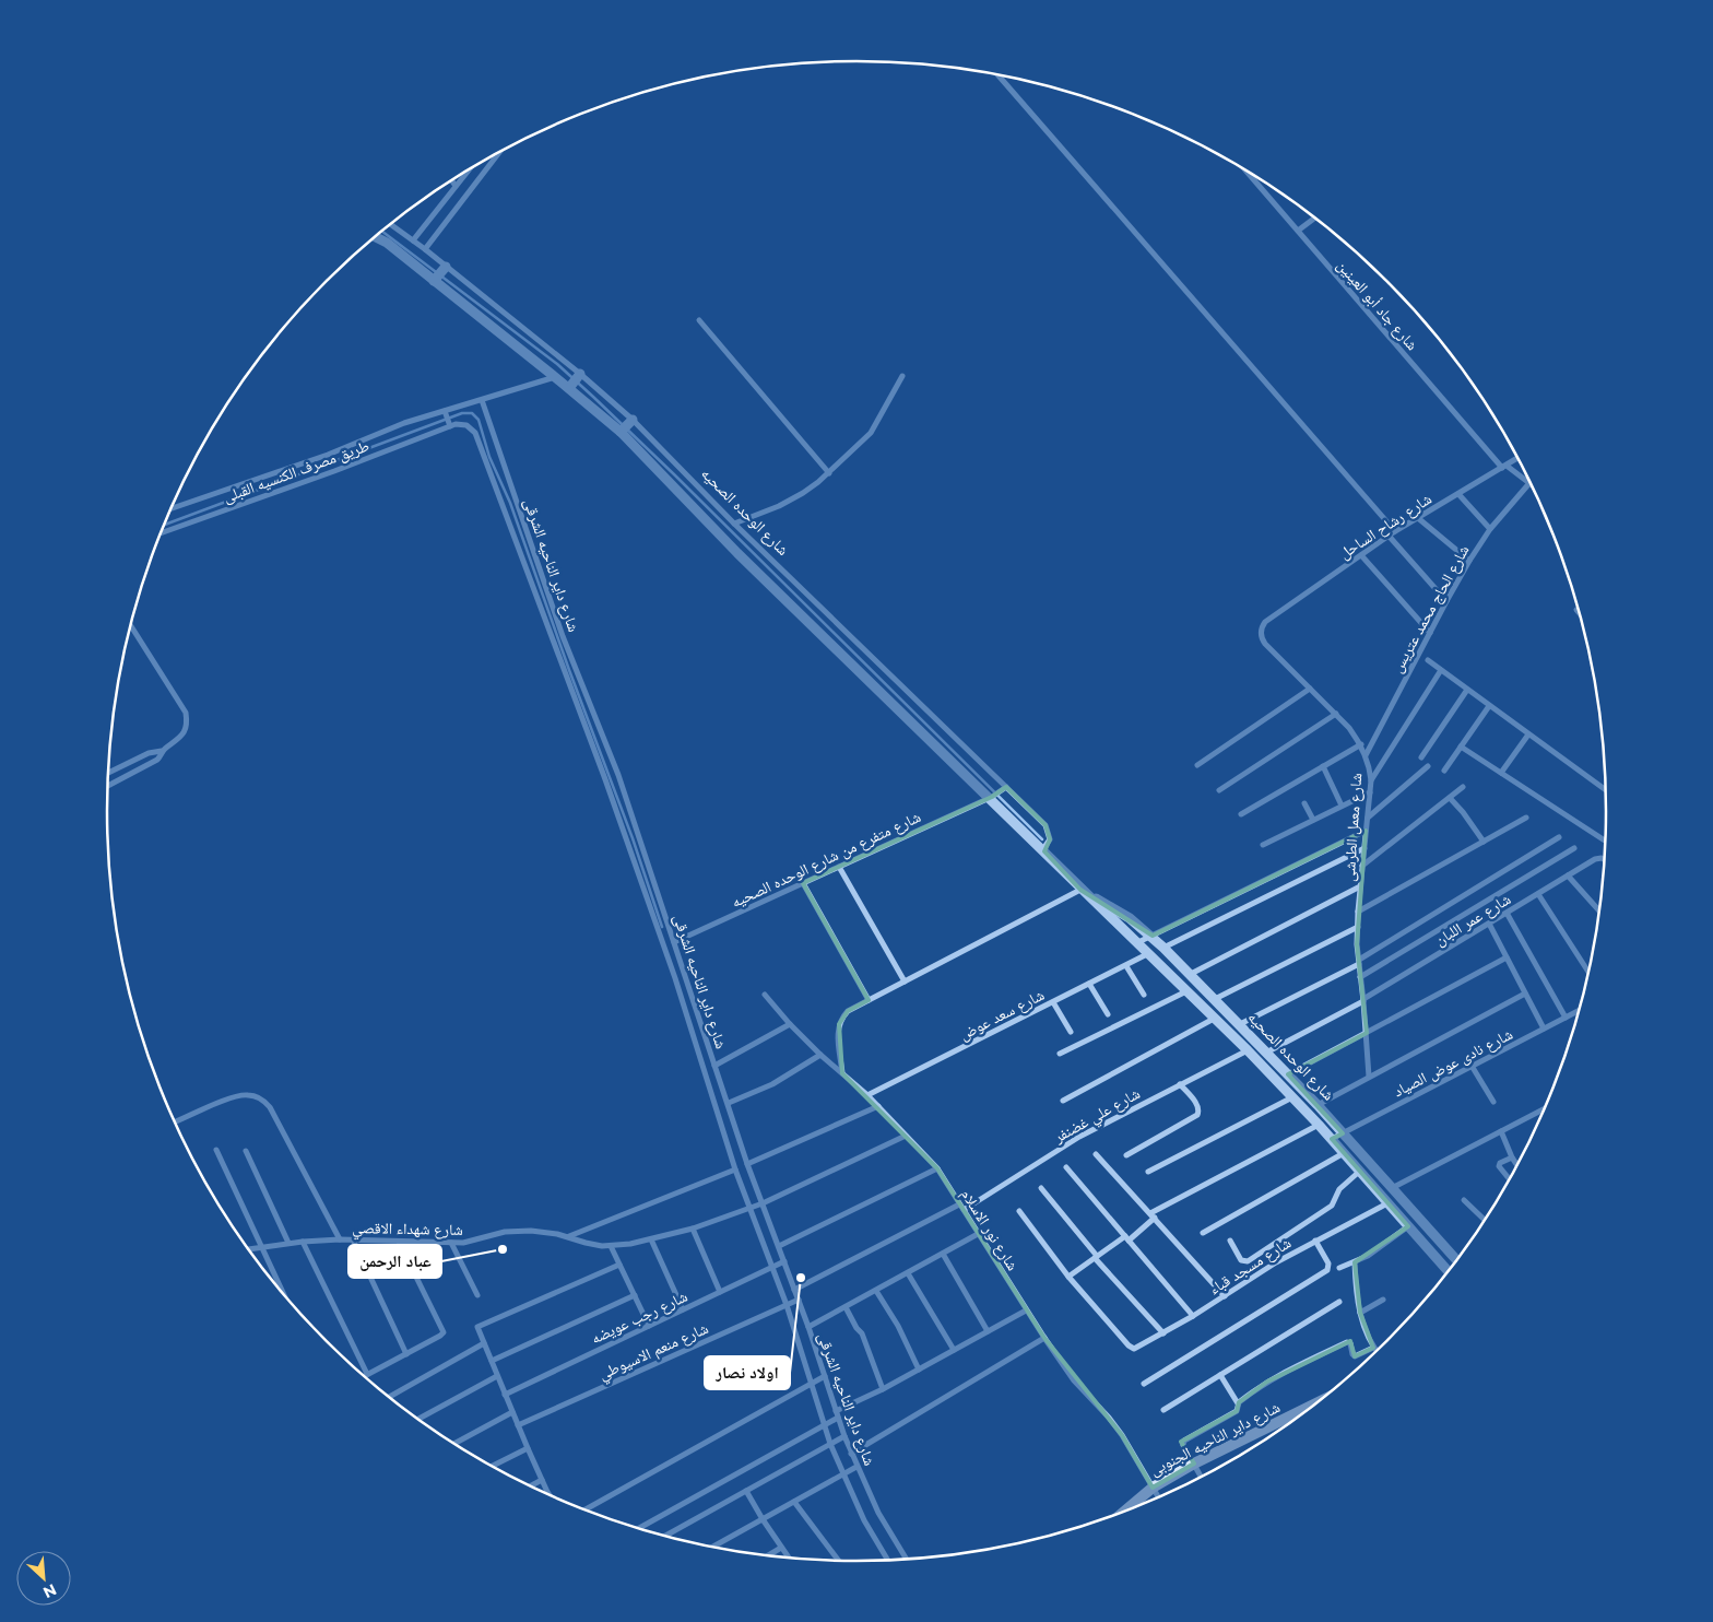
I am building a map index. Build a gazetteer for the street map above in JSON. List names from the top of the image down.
{
  "streets": {
    "main road": ["شارع داير الناحيه الجنوبى"],
    "street": [
      "شارع جاد أبو العينين",
      "طريق مصرف الكنسيه القبلى",
      "شارع الوحده الصحيه",
      "شارع رشاح الساحل",
      "شارع داير الناحيه الشرقى",
      "شارع الحاج محمد عتريس",
      "شارع معمل الطرشى",
      "شارع متفرع من شارع الوحده الصحيه",
      "شارع عمر اللبان",
      "شارع سعد عوض",
      "شارع نادى عوض الصياد",
      "شارع علي غضنفر",
      "شارع شهداء الاقصي",
      "شارع نور الاسلام",
      "شارع مسجد قباء",
      "شارع رجب عويضه",
      "شارع منعم الاسيوطي"
    ]
  },
  "crossings": [
    ["شارع جاد أبو العينين", "شارع رشاح الساحل"],
    ["شارع جاد أبو العينين", "شارع الحاج محمد عتريس"],
    ["طريق مصرف الكنسيه القبلى", "شارع الوحده الصحيه"],
    ["طريق مصرف الكنسيه القبلى", "شارع داير الناحيه الشرقى"],
    ["شارع الوحده الصحيه", "شارع متفرع من شارع الوحده الصحيه"],
    ["شارع الوحده الصحيه", "شارع عمر اللبان"],
    ["شارع الوحده الصحيه", "شارع سعد عوض"],
    ["شارع الوحده الصحيه", "شارع نادى عوض الصياد"],
    ["شارع الوحده الصحيه", "شارع علي غضنفر"],
    ["شارع الوحده الصحيه", "شارع مسجد قباء"],
    ["شارع رشاح الساحل", "شارع معمل الطرشى"],
    ["شارع داير الناحيه الشرقى", "شارع متفرع من شارع الوحده الصحيه"],
    ["شارع داير الناحيه الشرقى", "شارع علي غضنفر"],
    ["شارع داير الناحيه الشرقى", "شارع شهداء الاقصي"],
    ["شارع داير الناحيه الشرقى", "شارع رجب عويضه"],
    ["شارع داير الناحيه الشرقى", "شارع منعم الاسيوطي"],
    ["شارع الحاج محمد عتريس", "شارع معمل الطرشى"],
    ["شارع معمل الطرشى", "شارع عمر اللبان"],
    ["شارع سعد عوض", "شارع نور الاسلام"],
    ["شارع علي غضنفر", "شارع نور الاسلام"],
    ["شارع شهداء الاقصي", "شارع نور الاسلام"],
    ["شارع نور الاسلام", "شارع داير الناحيه الجنوبى"]
  ],
  "places": ["عباد الرحمن", "اولاد نصار"],
  "north": "bottom right"
}
